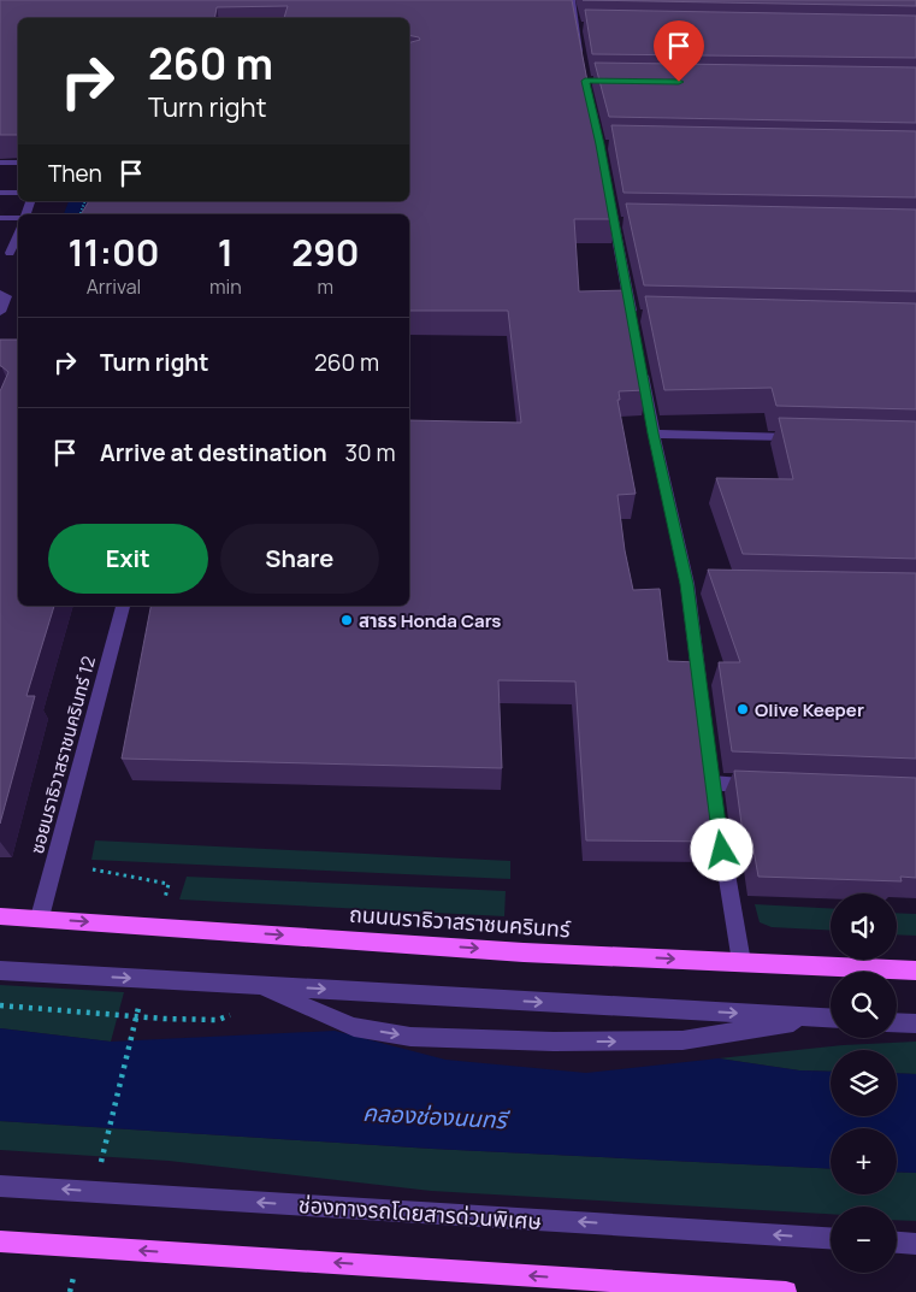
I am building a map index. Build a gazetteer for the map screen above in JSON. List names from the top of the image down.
{
  "streets": {
    "main road": ["ถนนนราธิวาสราชนครินทร์"],
    "street": ["ซอยนราธิวาสราชนครินทร์ 12", "ช่องทางรถโดยสารด่วนพิเศษ"]
  },
  "crossings": [
    ["ซอยนราธิวาสราชนครินทร์ 12", "ถนนนราธิวาสราชนครินทร์"]
  ],
  "one_way": ["ถนนนราธิวาสราชนครินทร์", "ช่องทางรถโดยสารด่วนพิเศษ"],
  "water": ["คลองช่องนนทรี"],
  "places": ["สาธร Honda Cars", "Olive Keeper"],
  "page": {
    "turn": ["260 m", "Turn right"],
    "then": "Then",
    "eta": [
      "11:00",
      "Arrival",
      "1",
      "min",
      "290",
      "m"
    ],
    "list": [
      {
        "name": "Turn right",
        "value": "260 m"
      },
      {
        "name": "Arrive at destination",
        "value": "30 m"
      }
    ],
    "buttons": ["Exit", "Share"],
    "map_buttons": ["+", "−"]
  }
}
